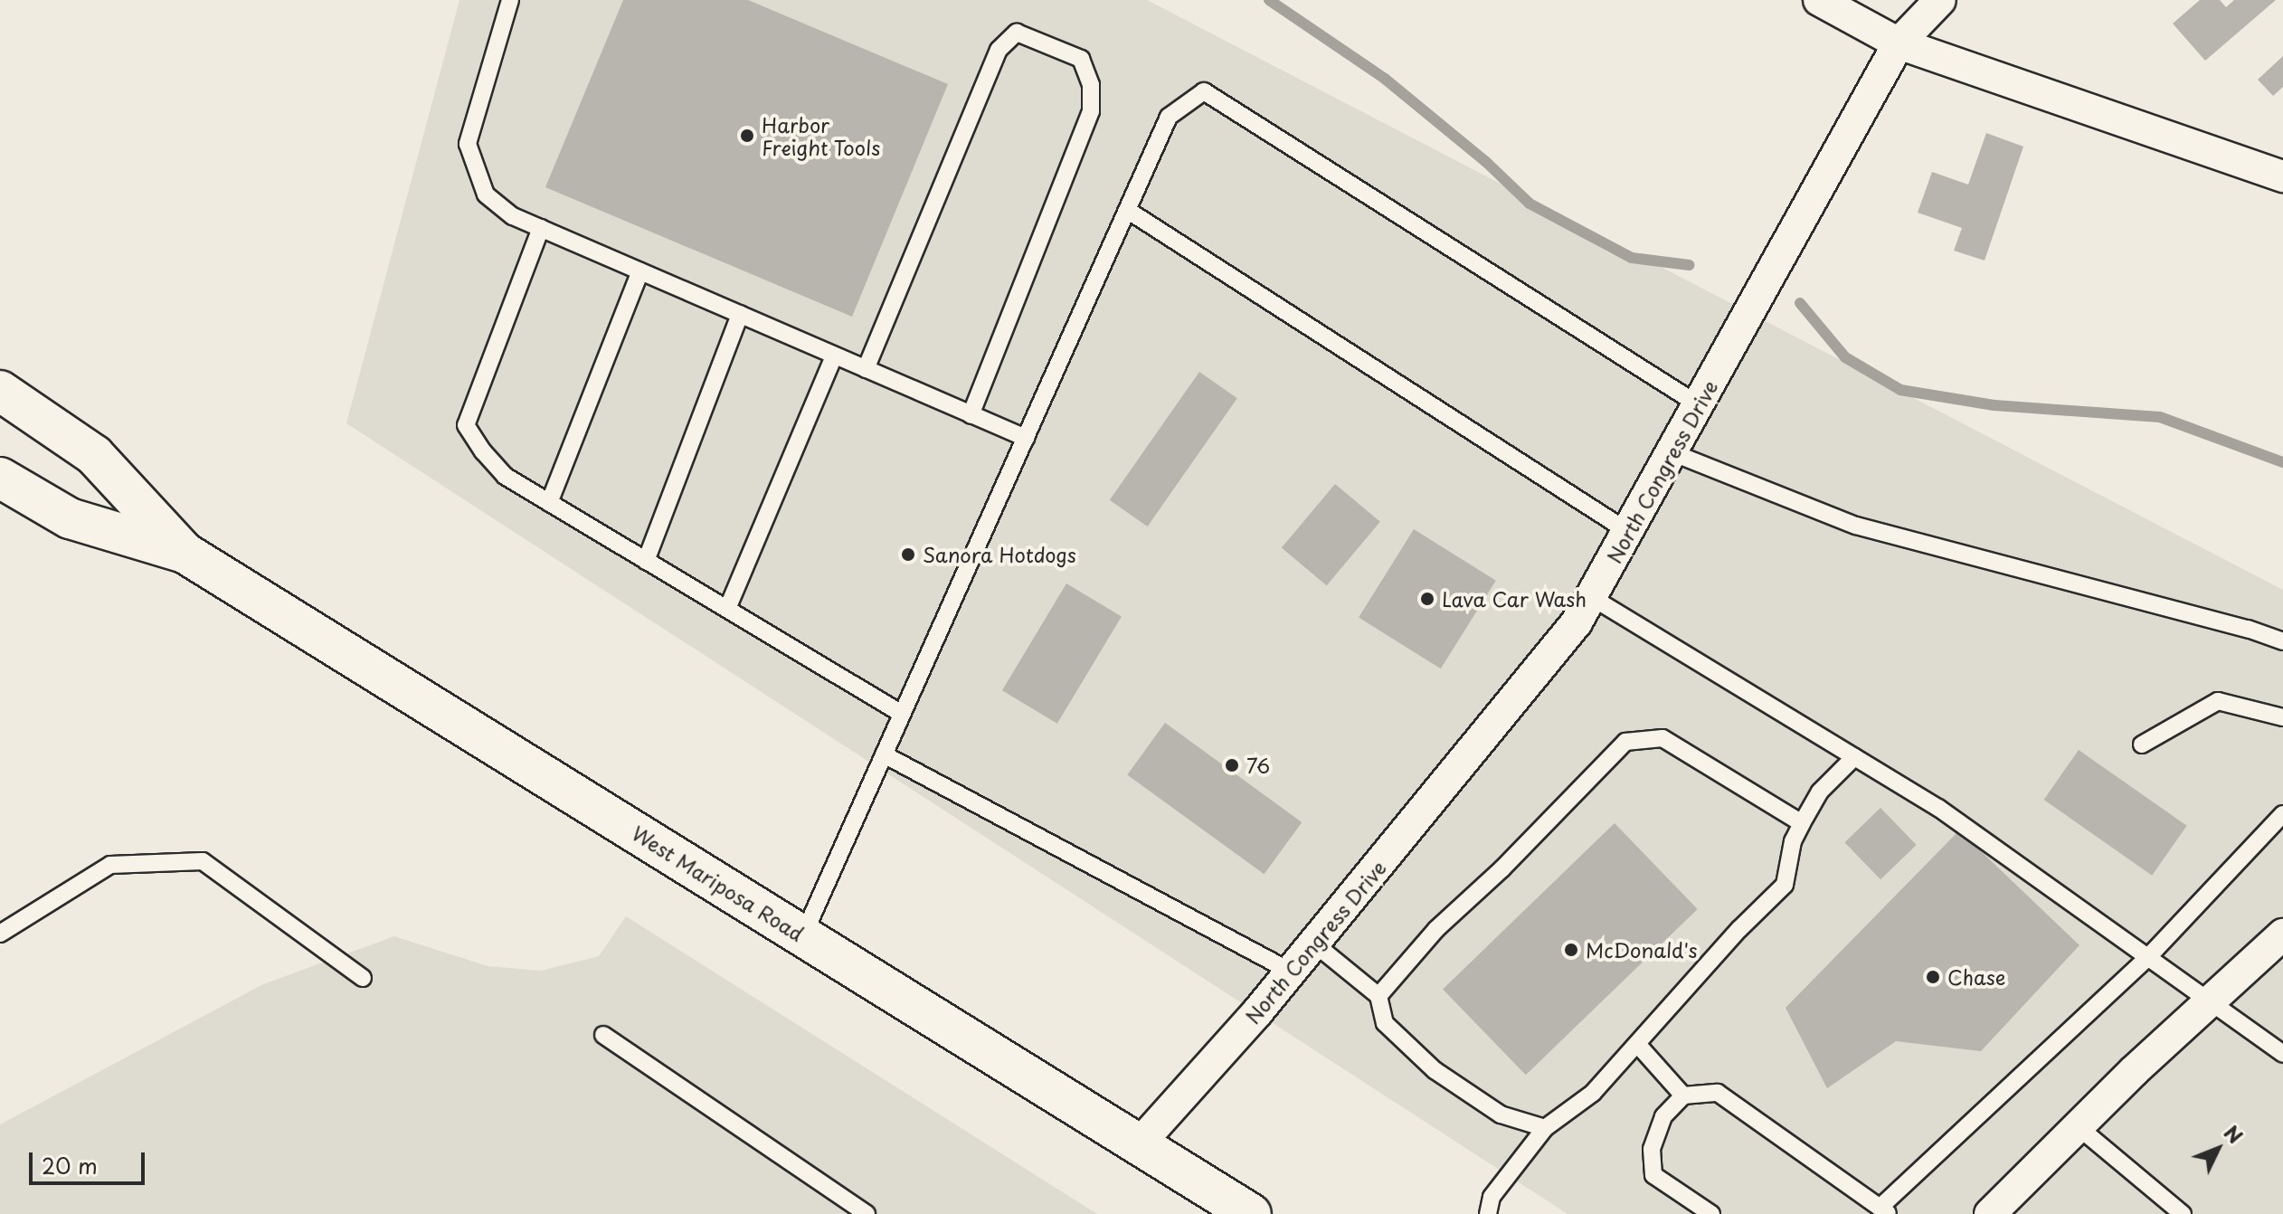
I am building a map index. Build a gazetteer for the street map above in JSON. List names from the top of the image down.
{
  "streets": {
    "main road": ["West Mariposa Road"],
    "street": ["North Congress Drive"]
  },
  "crossings": [
    ["North Congress Drive", "West Mariposa Road"]
  ],
  "places": [
    "Harbor Freight Tools",
    "Sanora Hotdogs",
    "Lava Car Wash",
    "76",
    "McDonald's",
    "Chase"
  ],
  "scale_bar": "20 m",
  "north": "top right"
}
